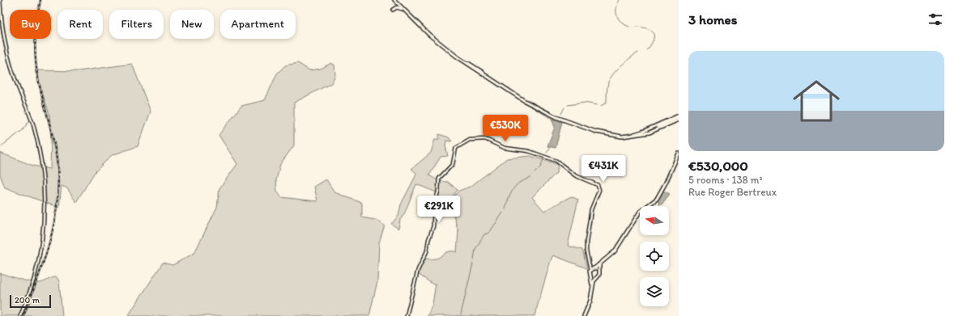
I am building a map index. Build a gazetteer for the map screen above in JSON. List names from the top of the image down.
{
  "scale_bar": "200 m",
  "north": "left",
  "page": {
    "heading": "3 homes",
    "chip": [
      "Buy",
      "Rent",
      "Filters",
      "New",
      "Apartment"
    ],
    "list": [
      {
        "name": "€530,000",
        "note": "5 rooms · 138 m² · Rue Roger Bertreux"
      }
    ],
    "price": ["€530K", "€431K", "€291K"],
    "scale": "200 m"
  }
}
